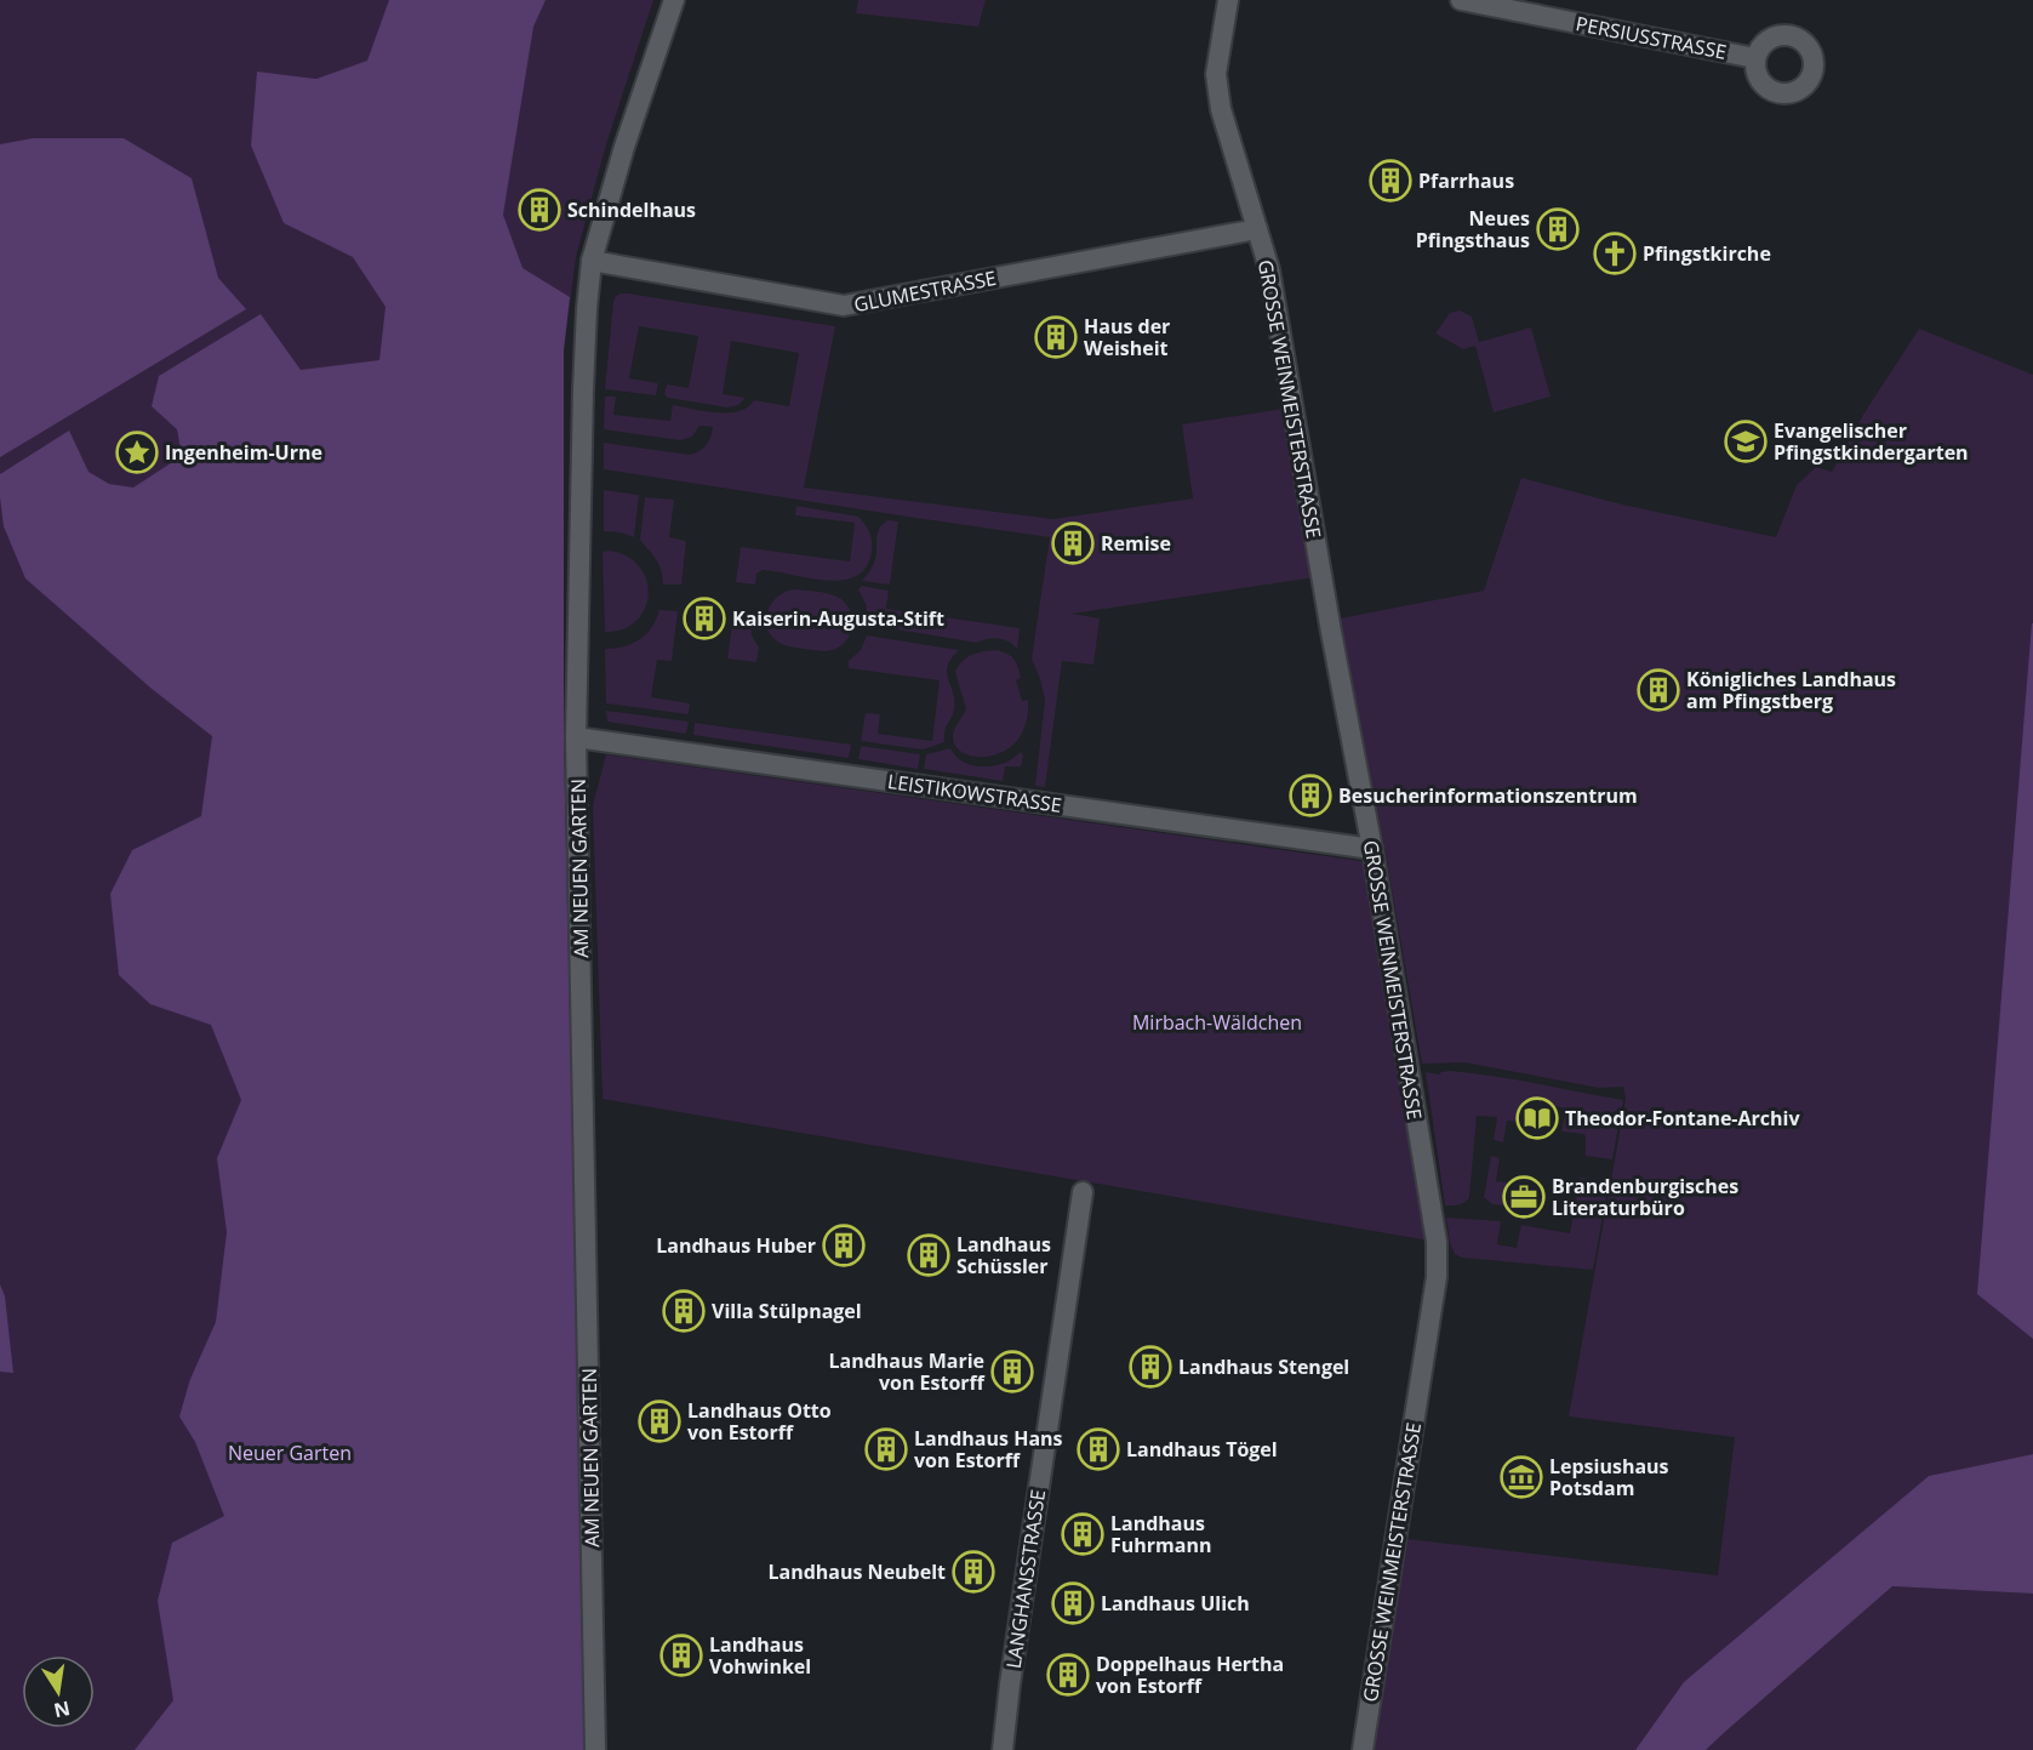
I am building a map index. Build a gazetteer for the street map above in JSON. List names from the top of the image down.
{
  "streets": {
    "street": [
      "PERSIUSSTRASSE",
      "GLUMESTRASSE",
      "GROSSE WEINMEISTERSTRASSE",
      "LEISTIKOWSTRASSE",
      "AM NEUEN GARTEN",
      "LANGHANSSTRASSE"
    ]
  },
  "crossings": [
    ["GLUMESTRASSE", "GROSSE WEINMEISTERSTRASSE"],
    ["GLUMESTRASSE", "AM NEUEN GARTEN"],
    ["GROSSE WEINMEISTERSTRASSE", "LEISTIKOWSTRASSE"],
    ["LEISTIKOWSTRASSE", "AM NEUEN GARTEN"]
  ],
  "parks": ["Mirbach-Wäldchen", "Neuer Garten"],
  "places": {
    "building": [
      "Pfarrhaus",
      "Schindelhaus",
      "Neues Pfingsthaus",
      "Haus der Weisheit",
      "Remise",
      "Kaiserin-Augusta-Stift",
      "Königliches Landhaus am Pfingstberg",
      "Besucherinformationszentrum",
      "Landhaus Huber",
      "Landhaus Schüssler",
      "Villa Stülpnagel",
      "Landhaus Stengel",
      "Landhaus Marie von Estorff",
      "Landhaus Otto von Estorff",
      "Landhaus Hans von Estorff",
      "Landhaus Tögel",
      "Landhaus Fuhrmann",
      "Landhaus Neubelt",
      "Landhaus Ulich",
      "Landhaus Vohwinkel",
      "Doppelhaus Hertha von Estorff"
    ],
    "church": ["Pfingstkirche"],
    "school or university": ["Evangelischer Pfingstkindergarten"],
    "place": ["Ingenheim-Urne"],
    "library": ["Theodor-Fontane-Archiv"],
    "office": ["Brandenburgisches Literaturbüro"],
    "museum": ["Lepsiushaus Potsdam"]
  },
  "north": "bottom"
}
